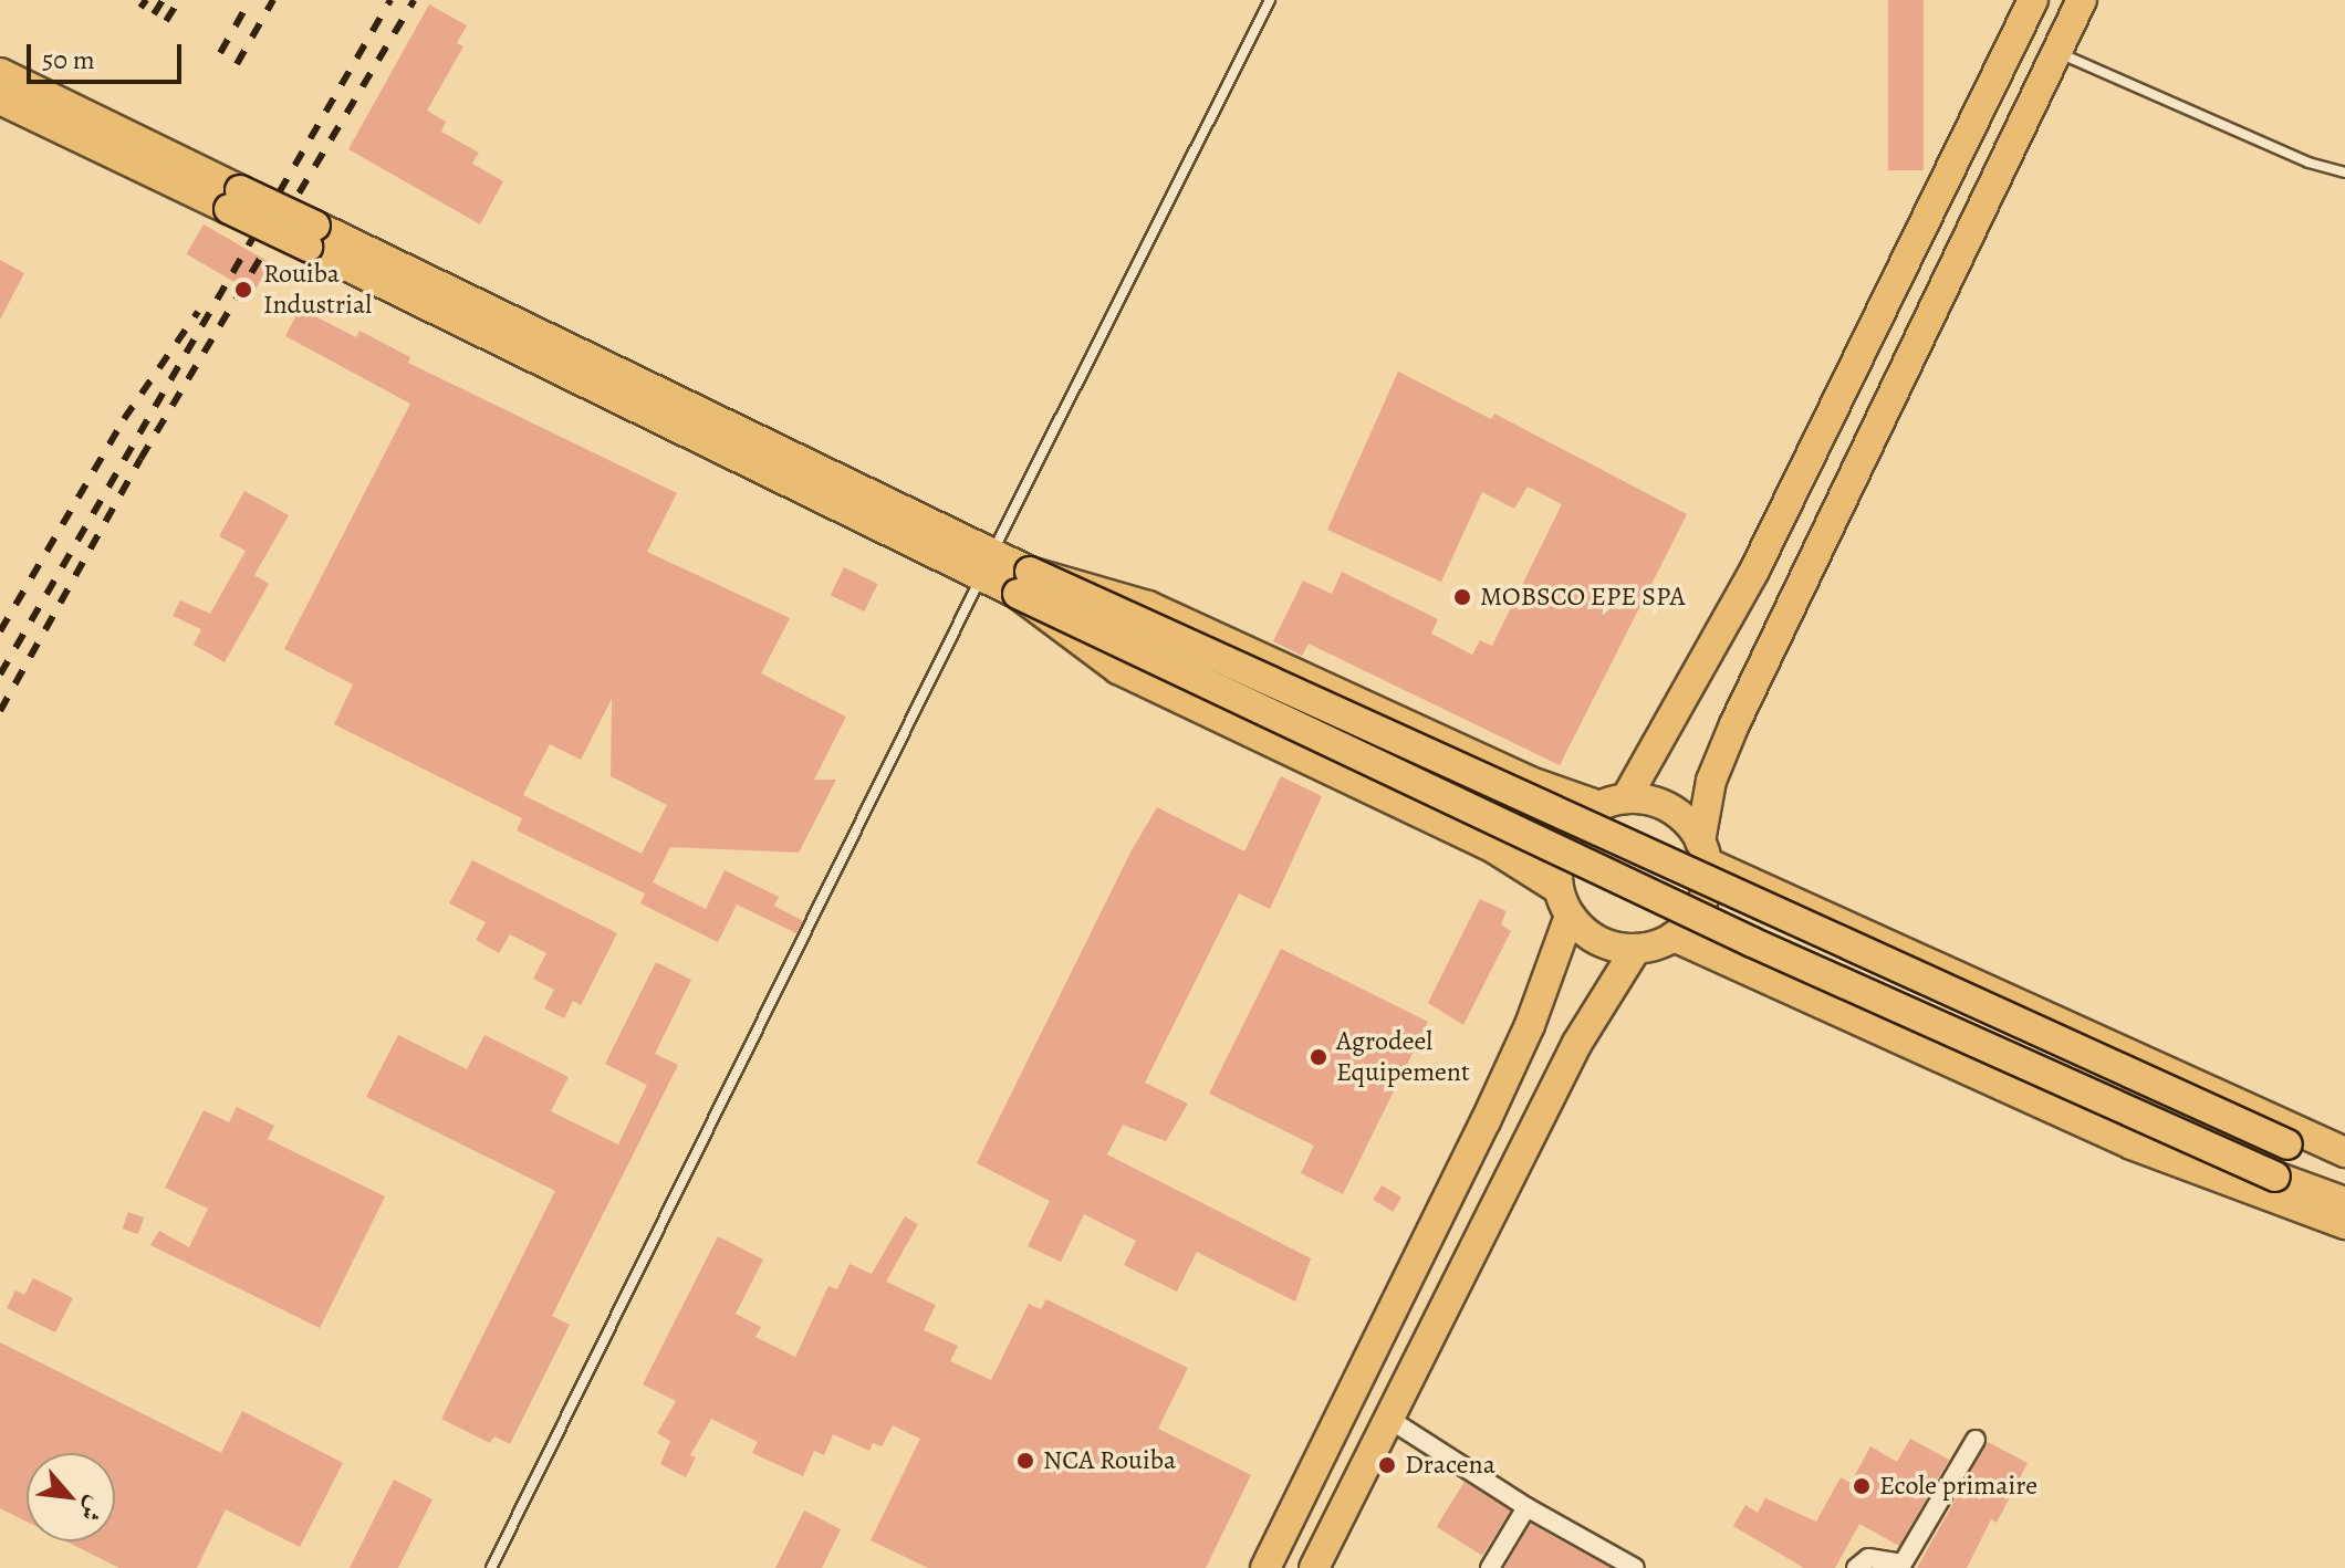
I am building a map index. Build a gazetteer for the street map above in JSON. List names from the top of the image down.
{
  "places": [
    "Rouiba Industrial",
    "MOBSCO EPE SPA",
    "Agrodeel Equipement",
    "NCA Rouiba",
    "Dracena",
    "Ecole primaire"
  ],
  "scale_bar": "50 m",
  "north": "bottom right"
}
